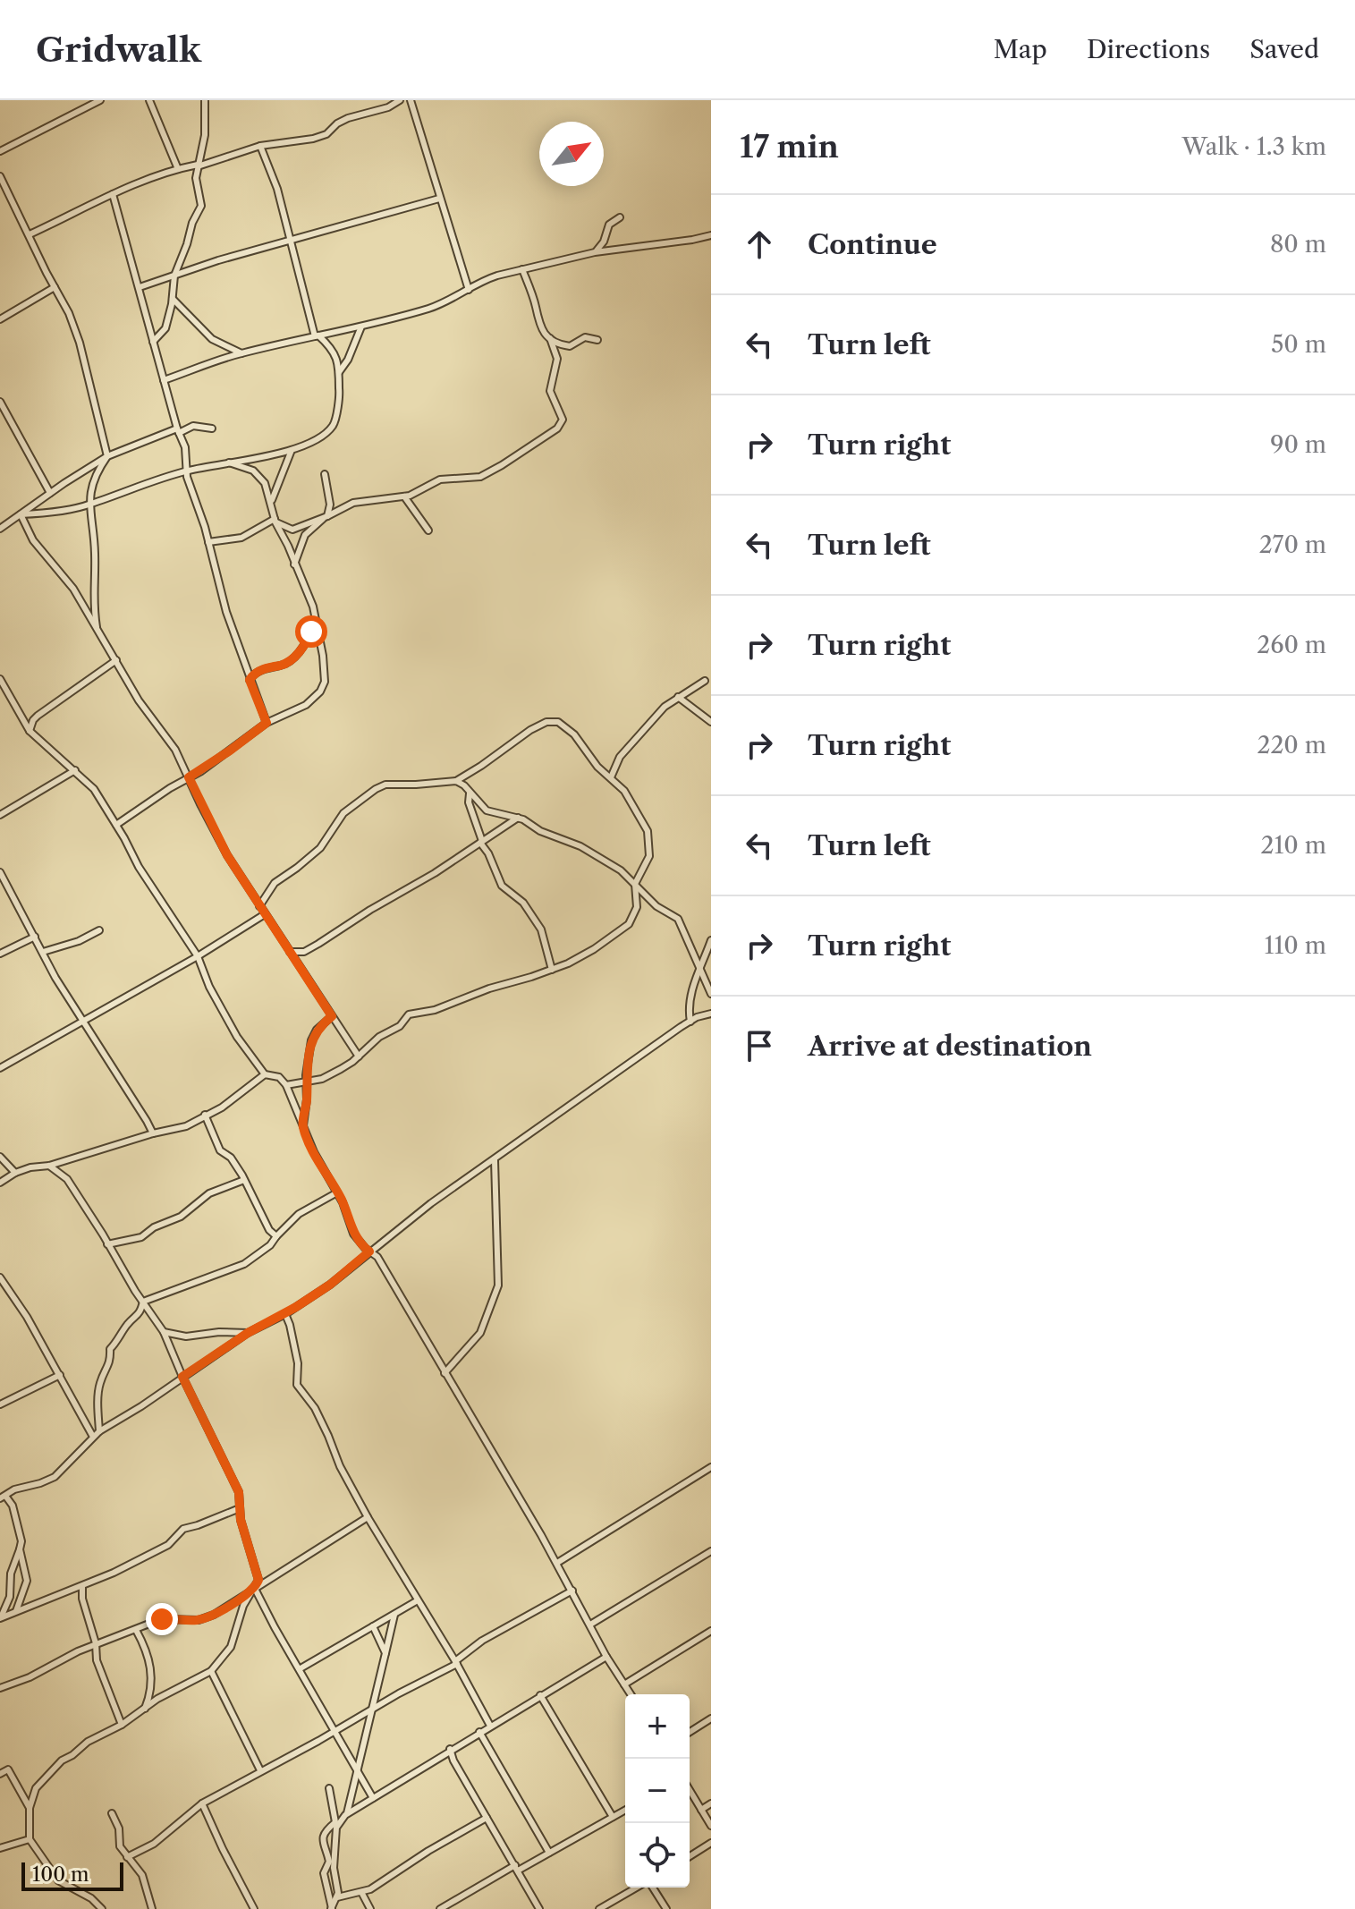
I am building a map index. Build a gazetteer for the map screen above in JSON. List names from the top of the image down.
{
  "scale_bar": "100 m",
  "north": "top right",
  "page": {
    "header": "Gridwalk",
    "nav": ["Map", "Directions", "Saved"],
    "heading": ["17 min", "Walk · 1.3 km"],
    "list": [
      ["Continue", "80 m"],
      ["Turn left", "50 m"],
      ["Turn right", "90 m"],
      ["Turn left", "270 m"],
      ["Turn right", "260 m"],
      ["Turn right", "220 m"],
      ["Turn left", "210 m"],
      ["Turn right", "110 m"],
      "Arrive at destination"
    ],
    "map_buttons": ["+", "−"],
    "scale": "100 m"
  }
}
